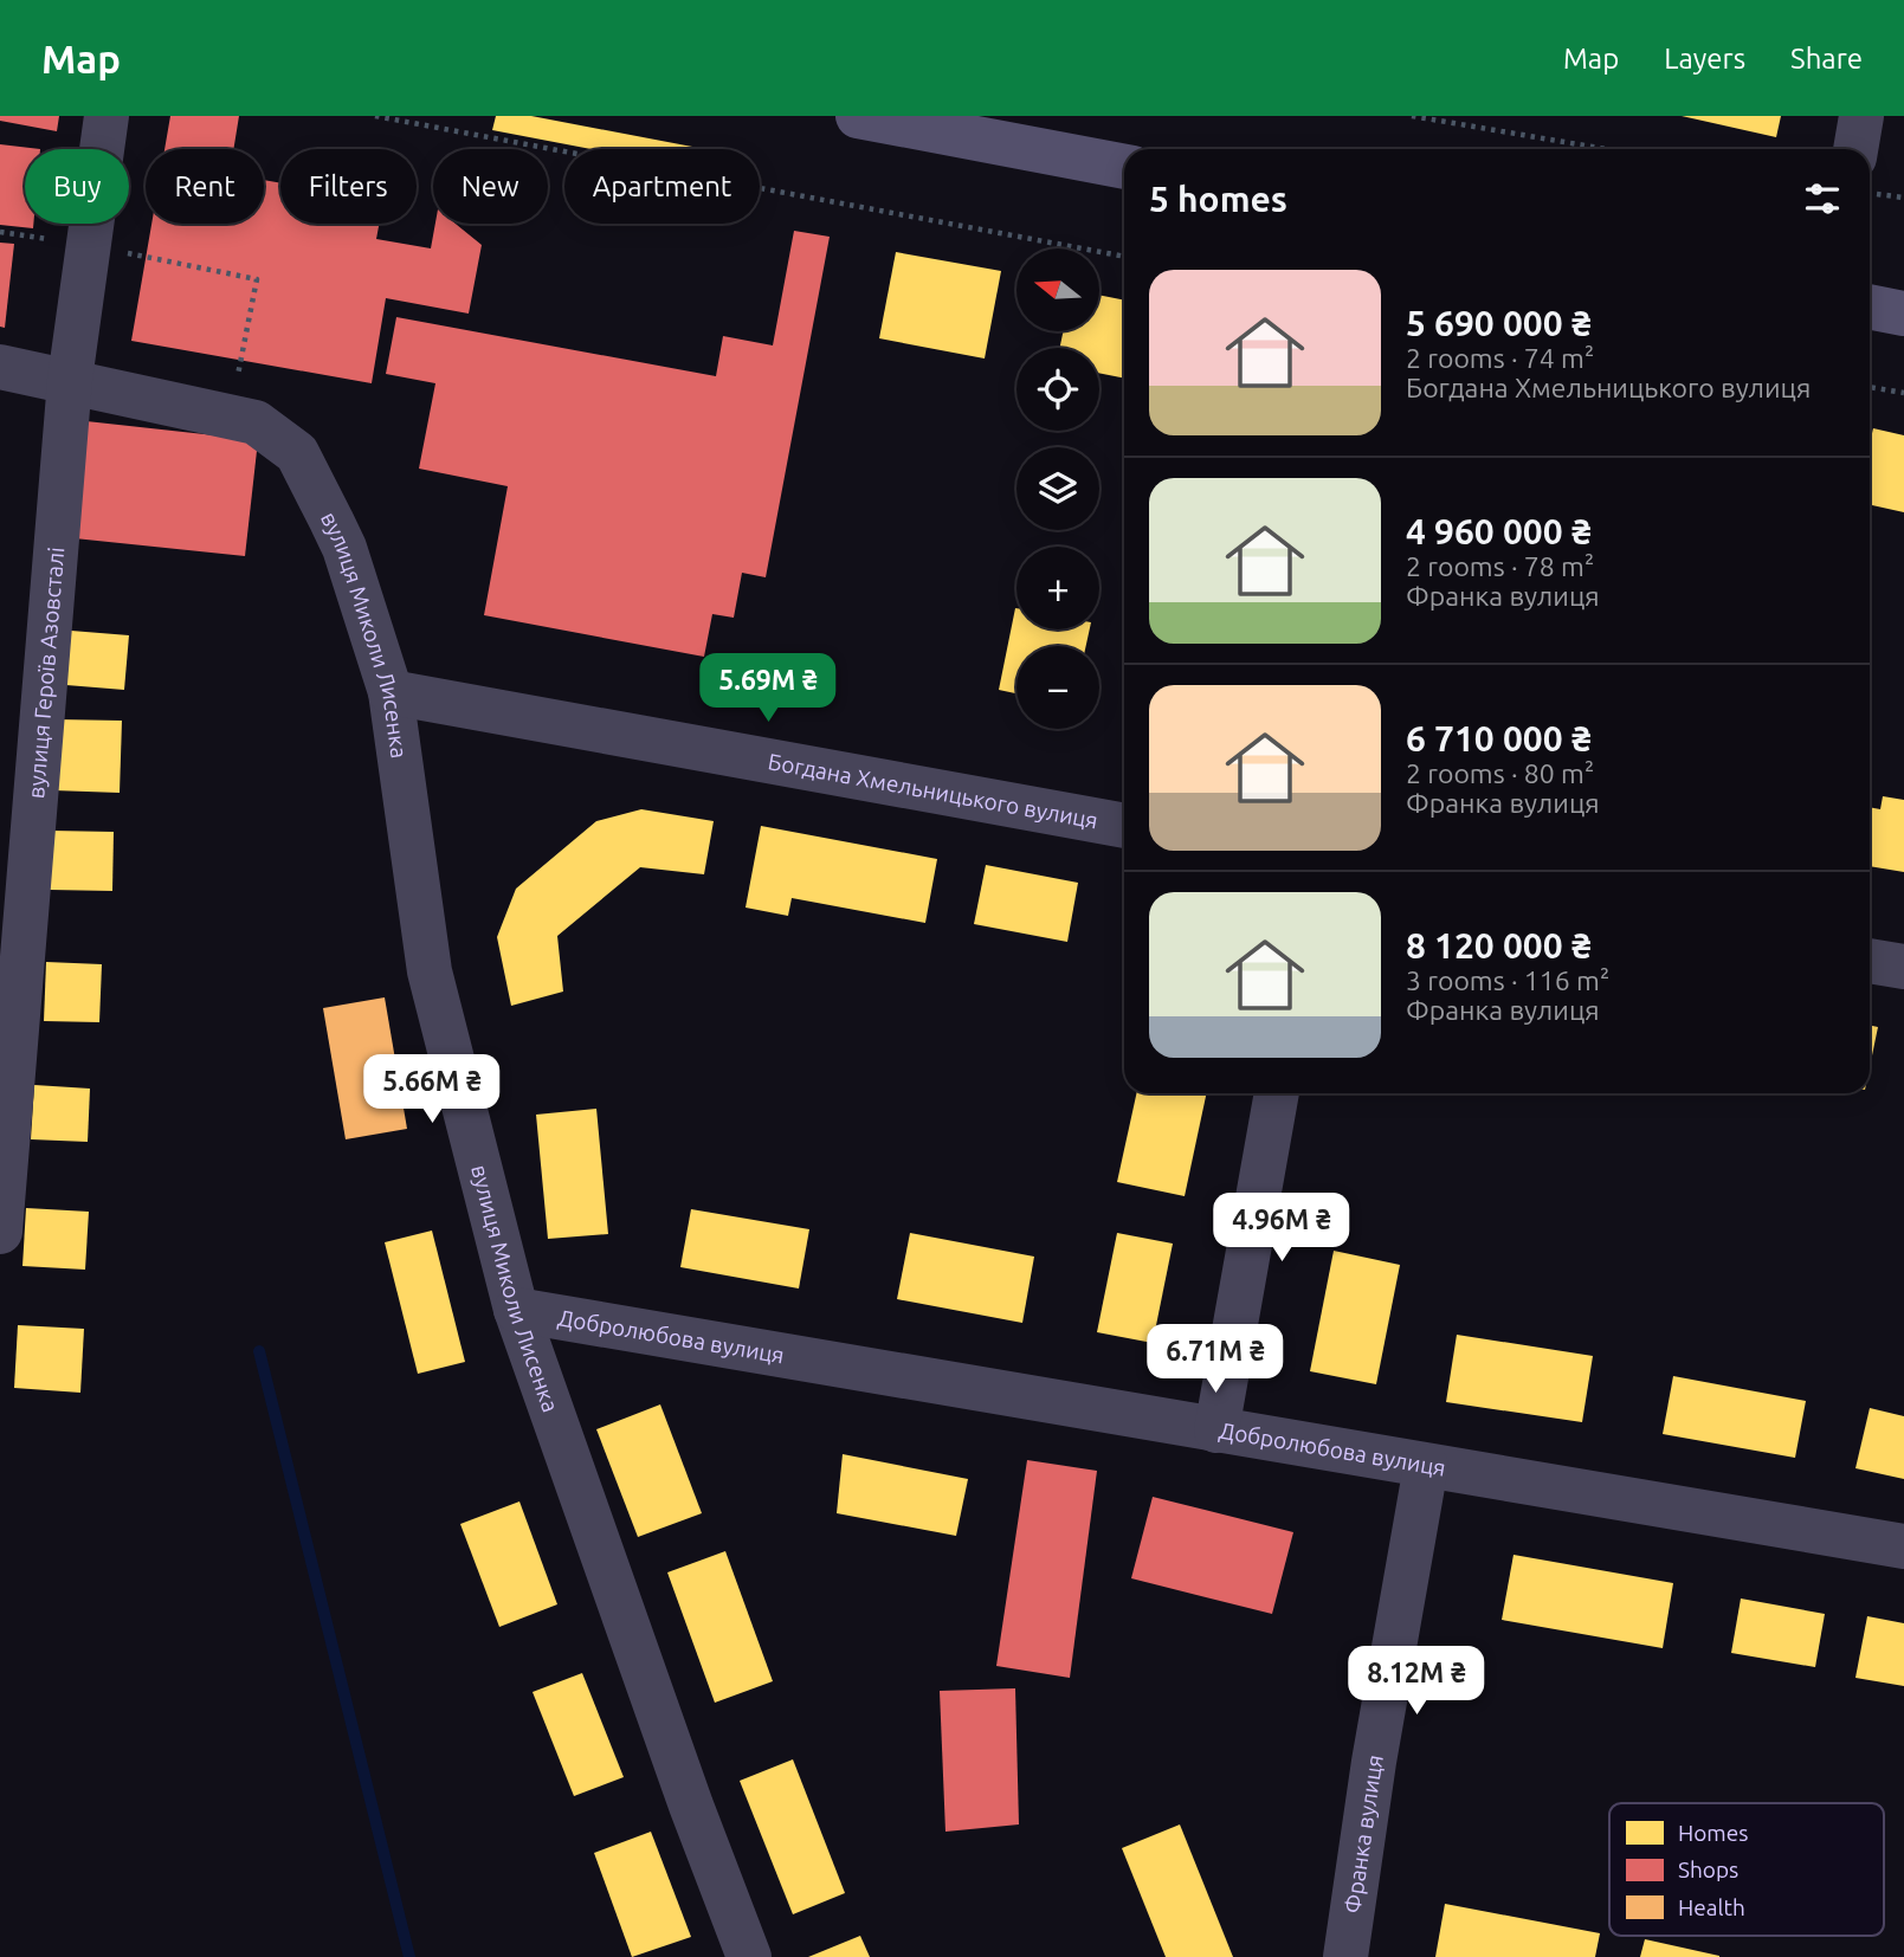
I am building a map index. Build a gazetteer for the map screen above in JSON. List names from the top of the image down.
{
  "streets": {
    "street": [
      "вулиця Миколи Лисенка",
      "вулиця Героїв Азовсталі",
      "Богдана Хмельницького вулиця",
      "Добролюбова вулиця",
      "Франка вулиця"
    ]
  },
  "crossings": [
    ["вулиця Миколи Лисенка", "вулиця Героїв Азовсталі"],
    ["вулиця Миколи Лисенка", "Богдана Хмельницького вулиця"],
    ["вулиця Миколи Лисенка", "Добролюбова вулиця"],
    ["Добролюбова вулиця", "Франка вулиця"]
  ],
  "legend": ["Homes", "Shops", "Health"],
  "north": "left",
  "page": {
    "header": "Map",
    "nav": ["Map", "Layers", "Share"],
    "chip": [
      "Buy",
      "Rent",
      "Filters",
      "New",
      "Apartment"
    ],
    "heading": "5 homes",
    "map_buttons": ["+", "−"],
    "list": [
      {
        "name": "5 690 000 ₴",
        "note": "2 rooms · 74 m² · Богдана Хмельницького вулиця"
      },
      {
        "name": "4 960 000 ₴",
        "note": "2 rooms · 78 m² · Франка вулиця"
      },
      {
        "name": "6 710 000 ₴",
        "note": "2 rooms · 80 m² · Франка вулиця"
      },
      {
        "name": "8 120 000 ₴",
        "note": "3 rooms · 116 m² · Франка вулиця"
      }
    ],
    "price": [
      "5.69M ₴",
      "5.66M ₴",
      "4.96M ₴",
      "6.71M ₴",
      "8.12M ₴"
    ]
  }
}
